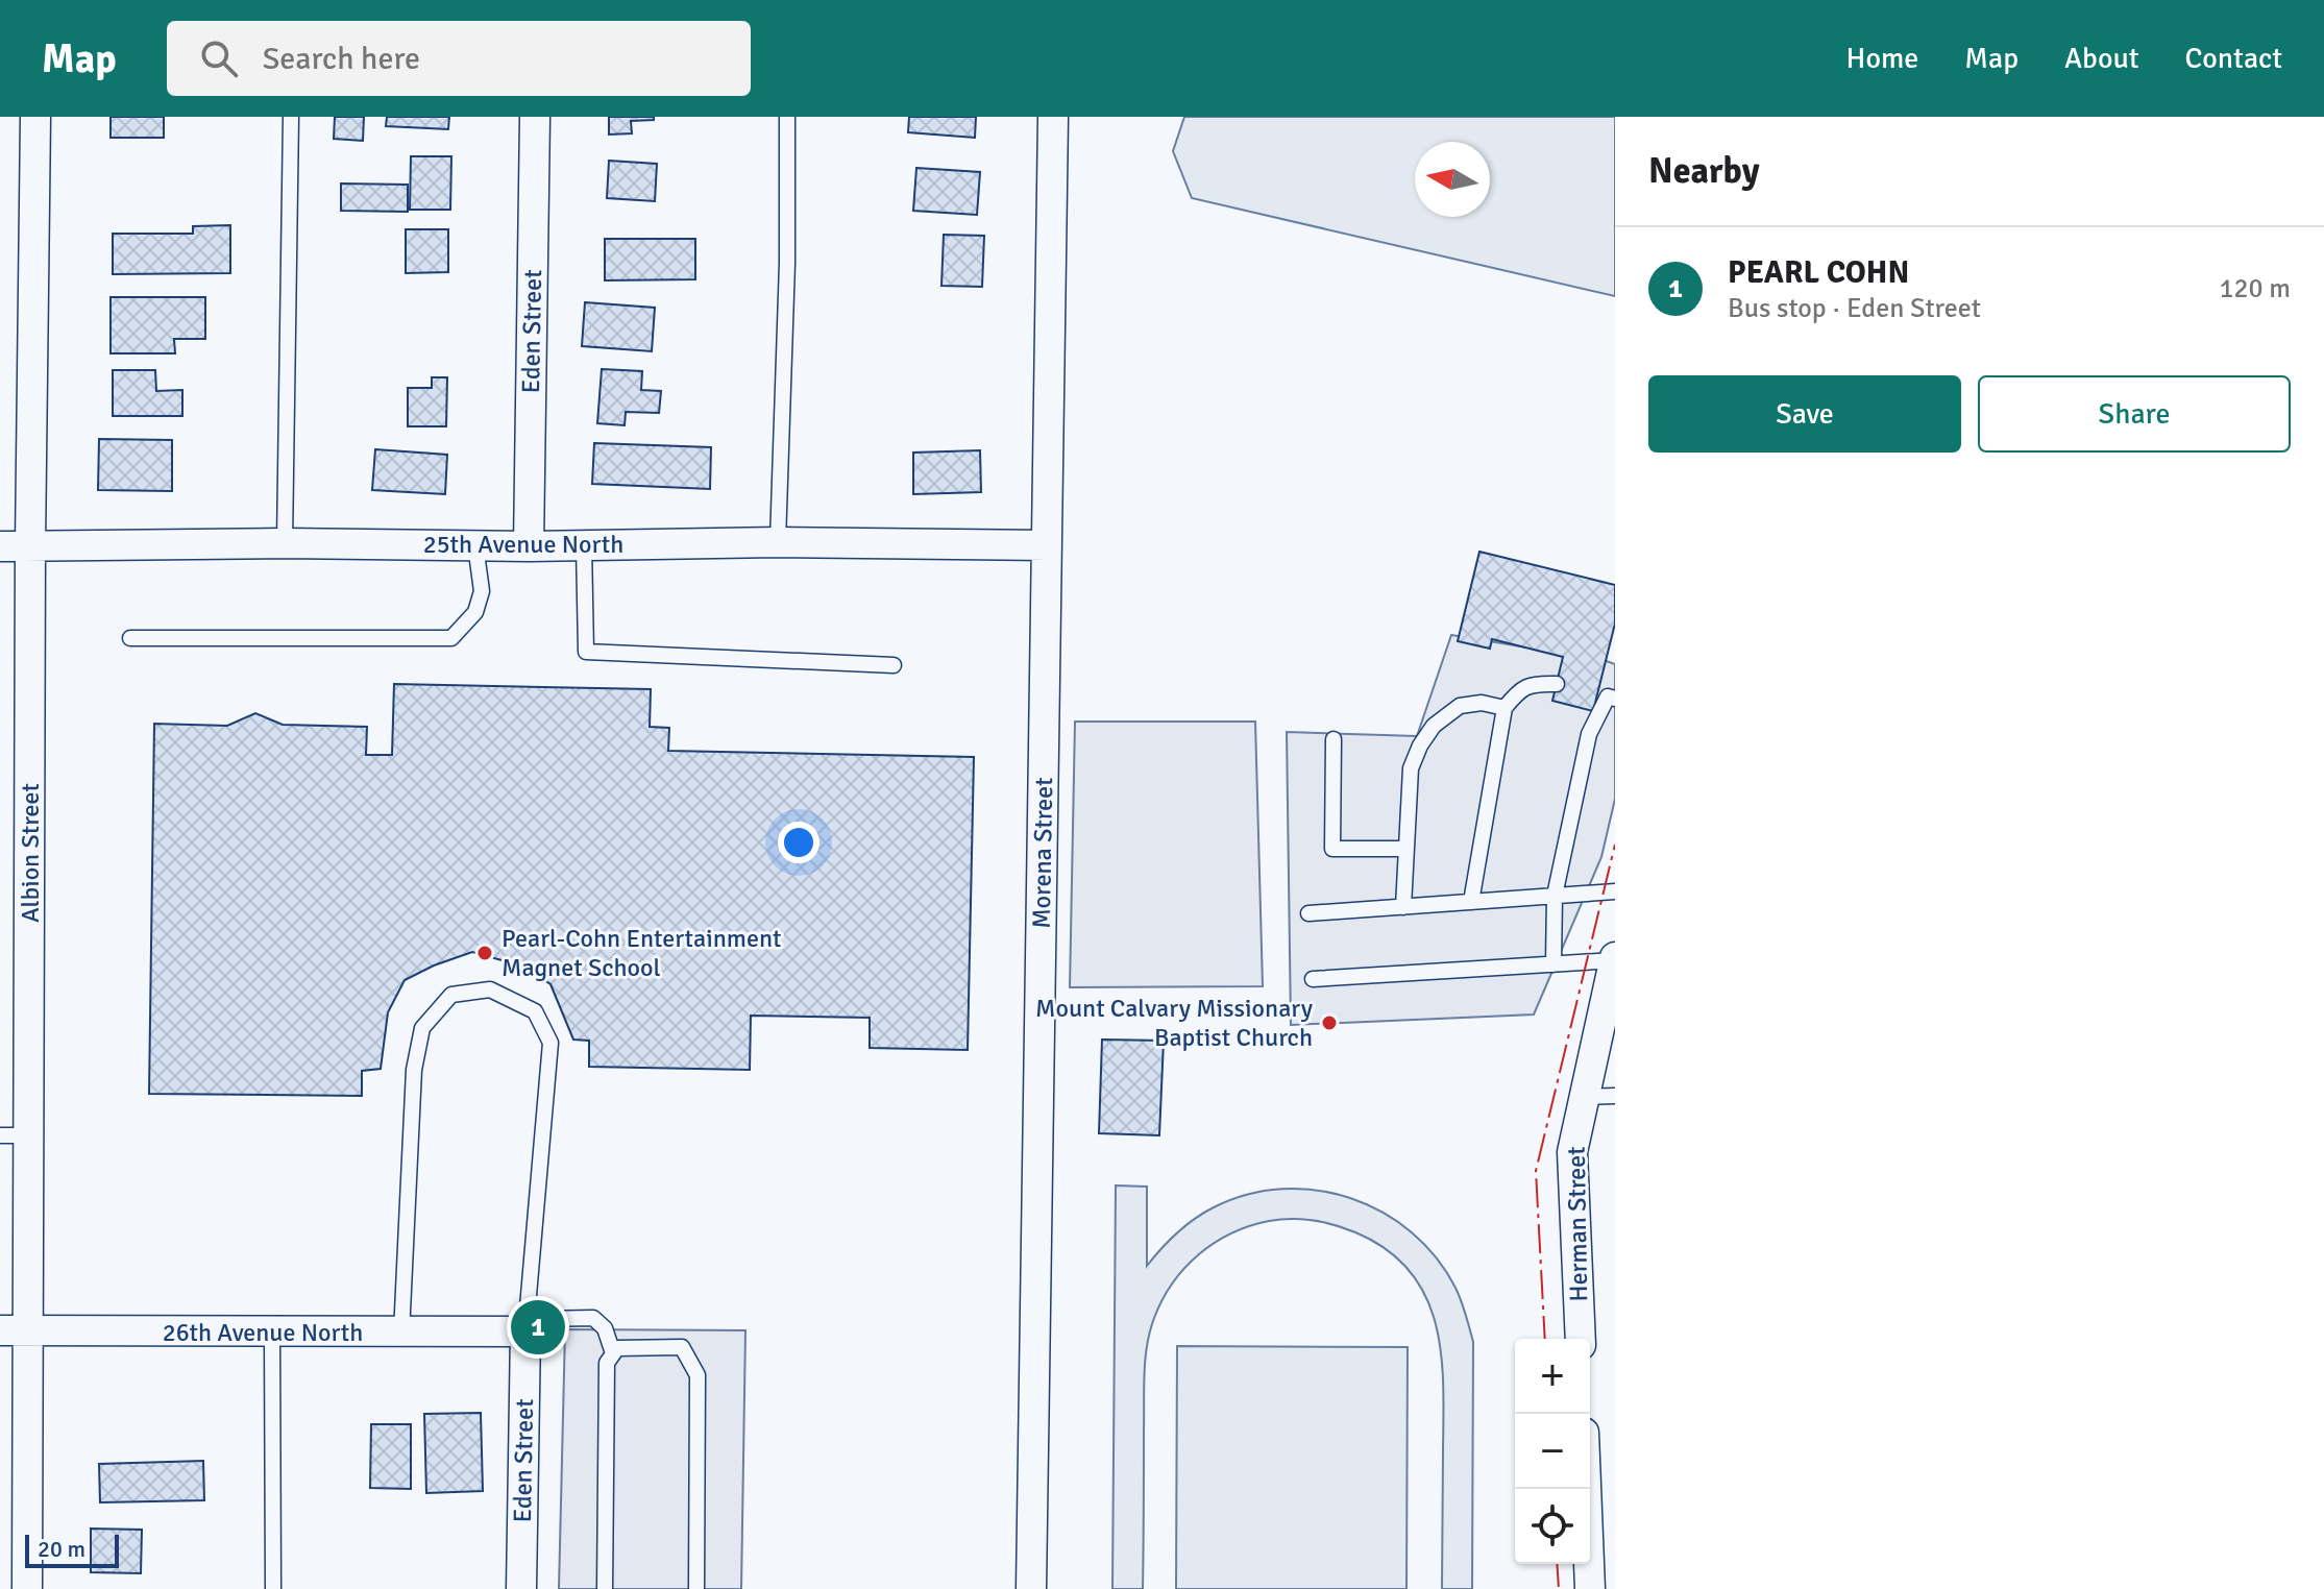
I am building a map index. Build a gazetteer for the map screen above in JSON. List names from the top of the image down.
{
  "streets": {
    "street": [
      "Eden Street",
      "25th Avenue North",
      "Albion Street",
      "Morena Street",
      "Herman Street",
      "26th Avenue North"
    ]
  },
  "crossings": [
    ["Eden Street", "25th Avenue North"],
    ["Eden Street", "26th Avenue North"],
    ["25th Avenue North", "Albion Street"],
    ["25th Avenue North", "Morena Street"],
    ["Albion Street", "26th Avenue North"]
  ],
  "places": ["Pearl-Cohn Entertainment Magnet School", "Mount Calvary Missionary Baptist Church"],
  "scale_bar": "20 m",
  "north": "left",
  "page": {
    "header": "Map",
    "search": "Search here",
    "nav": [
      "Home",
      "Map",
      "About",
      "Contact"
    ],
    "heading": "Nearby",
    "list": [
      {
        "mark": "1",
        "name": "PEARL COHN",
        "note": "Bus stop · Eden Street",
        "value": "120 m"
      }
    ],
    "buttons": ["Save", "Share"],
    "pins": "1",
    "map_buttons": ["+", "−"],
    "scale": "20 m"
  }
}
